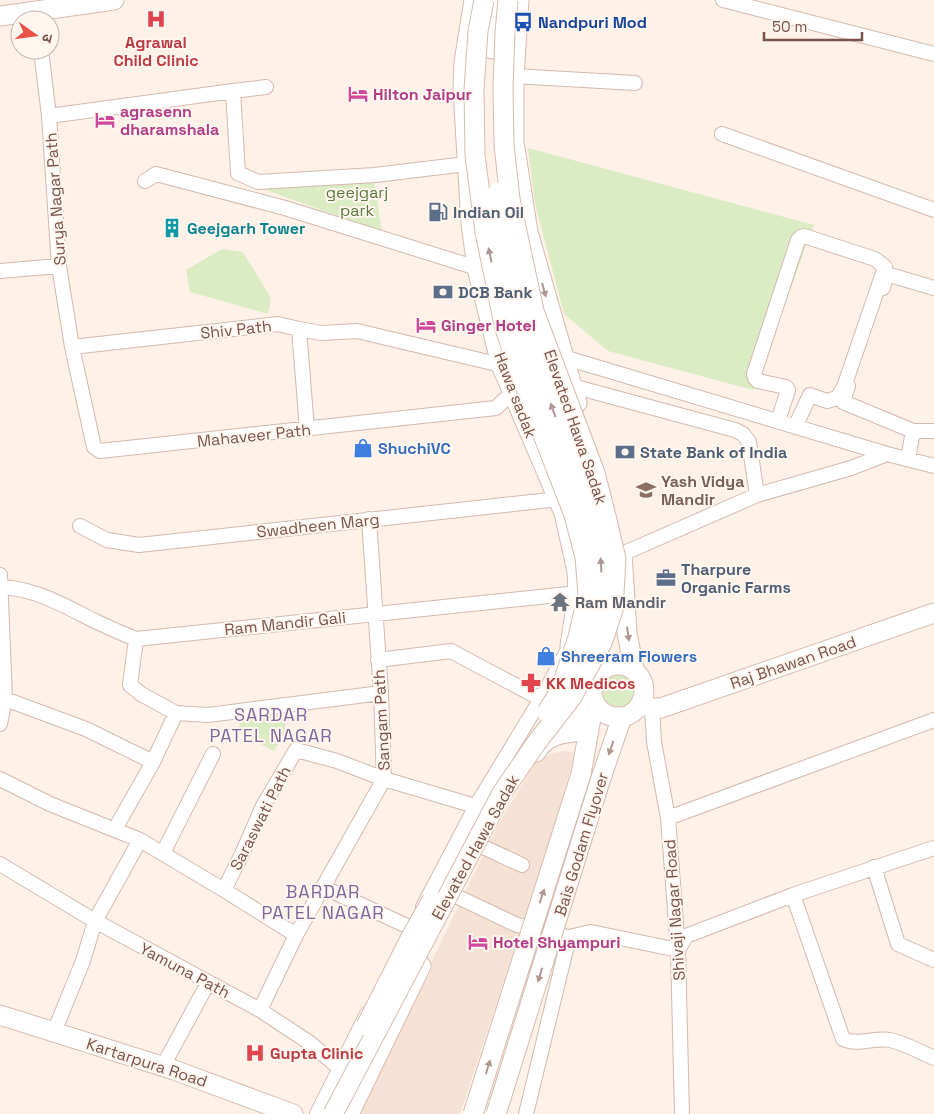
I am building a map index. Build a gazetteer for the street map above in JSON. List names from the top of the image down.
{
  "streets": {
    "main road": [
      "Hawa sadak",
      "Elevated Hawa Sadak",
      "Raj Bhawan Road",
      "Bais Godam Flyover",
      "Kartarpura Road"
    ],
    "street": [
      "Surya Nagar Path",
      "Shiv Path",
      "Mahaveer Path",
      "Swadheen Marg",
      "Ram Mandir Gali",
      "Sangam Path",
      "Saraswati Path",
      "Shivaji Nagar Road",
      "Yamuna Path"
    ]
  },
  "crossings": [
    ["Surya Nagar Path", "Shiv Path"],
    ["Surya Nagar Path", "Mahaveer Path"],
    ["Shiv Path", "Hawa sadak"],
    ["Shiv Path", "Mahaveer Path"],
    ["Hawa sadak", "Mahaveer Path"],
    ["Hawa sadak", "Swadheen Marg"],
    ["Hawa sadak", "Ram Mandir Gali"],
    ["Swadheen Marg", "Sangam Path"],
    ["Ram Mandir Gali", "Sangam Path"],
    ["Raj Bhawan Road", "Bais Godam Flyover"],
    ["Raj Bhawan Road", "Shivaji Nagar Road"],
    ["Sangam Path", "Saraswati Path"],
    ["Sangam Path", "Yamuna Path"],
    ["Bais Godam Flyover", "Shivaji Nagar Road"]
  ],
  "districts": ["SARDAR PATEL NAGAR", "BARDAR PATEL NAGAR"],
  "parks": ["geejgarj park"],
  "places": {
    "hospital": ["Agrawal Child Clinic", "Gupta Clinic"],
    "bus stop": ["Nandpuri Mod"],
    "hotel": [
      "Hilton Jaipur",
      "agrasenn dharamshala",
      "Ginger Hotel",
      "Hotel Shyampuri"
    ],
    "fuel station": ["Indian Oil"],
    "building": ["Geejgarh Tower"],
    "bank": ["DCB Bank", "State Bank of India"],
    "shop": ["ShuchiVC", "Shreeram Flowers"],
    "school or university": ["Yash Vidya Mandir"],
    "office": ["Tharpure Organic Farms"],
    "temple": ["Ram Mandir"],
    "pharmacy": ["KK Medicos"]
  },
  "scale_bar": "50 m",
  "north": "right"
}
